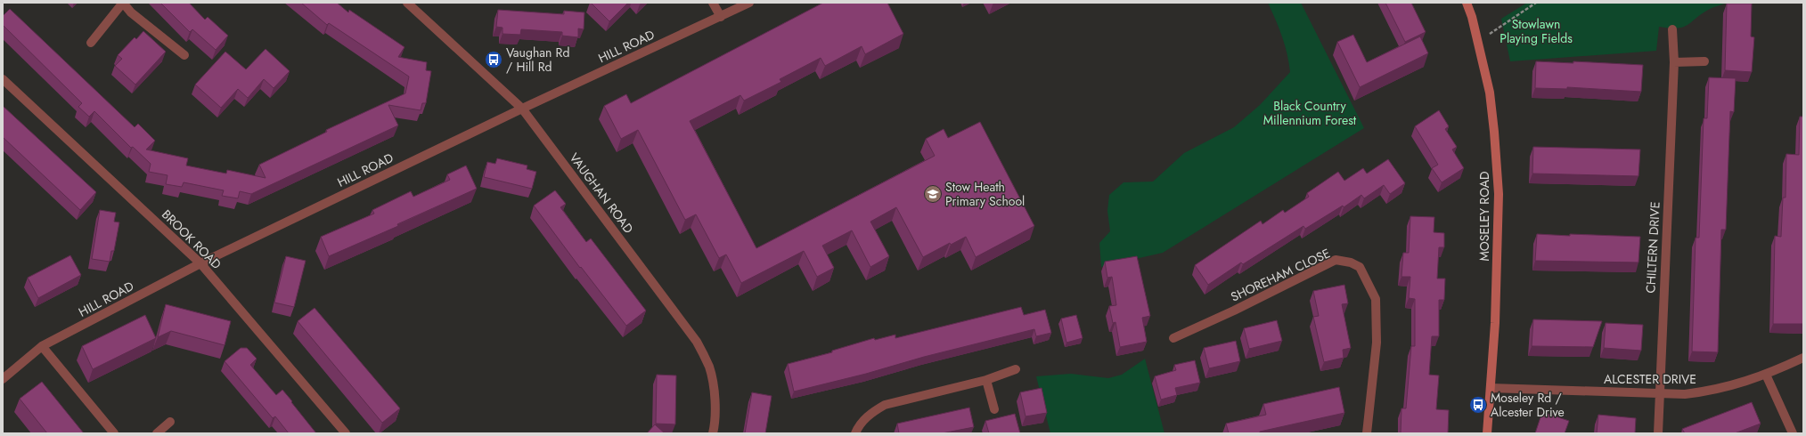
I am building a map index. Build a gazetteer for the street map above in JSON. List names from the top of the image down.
{
  "streets": {
    "street": [
      "HILL ROAD",
      "VAUGHAN ROAD",
      "MOSELEY ROAD",
      "BROOK ROAD",
      "CHILTERN DRIVE",
      "SHOREHAM CLOSE",
      "ALCESTER DRIVE"
    ]
  },
  "crossings": [
    ["HILL ROAD", "VAUGHAN ROAD"],
    ["HILL ROAD", "BROOK ROAD"],
    ["MOSELEY ROAD", "ALCESTER DRIVE"],
    ["CHILTERN DRIVE", "ALCESTER DRIVE"]
  ],
  "parks": ["Stowlawn Playing Fields", "Black Country Millennium Forest"],
  "places": {
    "bus stop": ["Vaughan Rd / Hill Rd", "Moseley Rd / Alcester Drive"],
    "school or university": ["Stow Heath Primary School"]
  }
}
